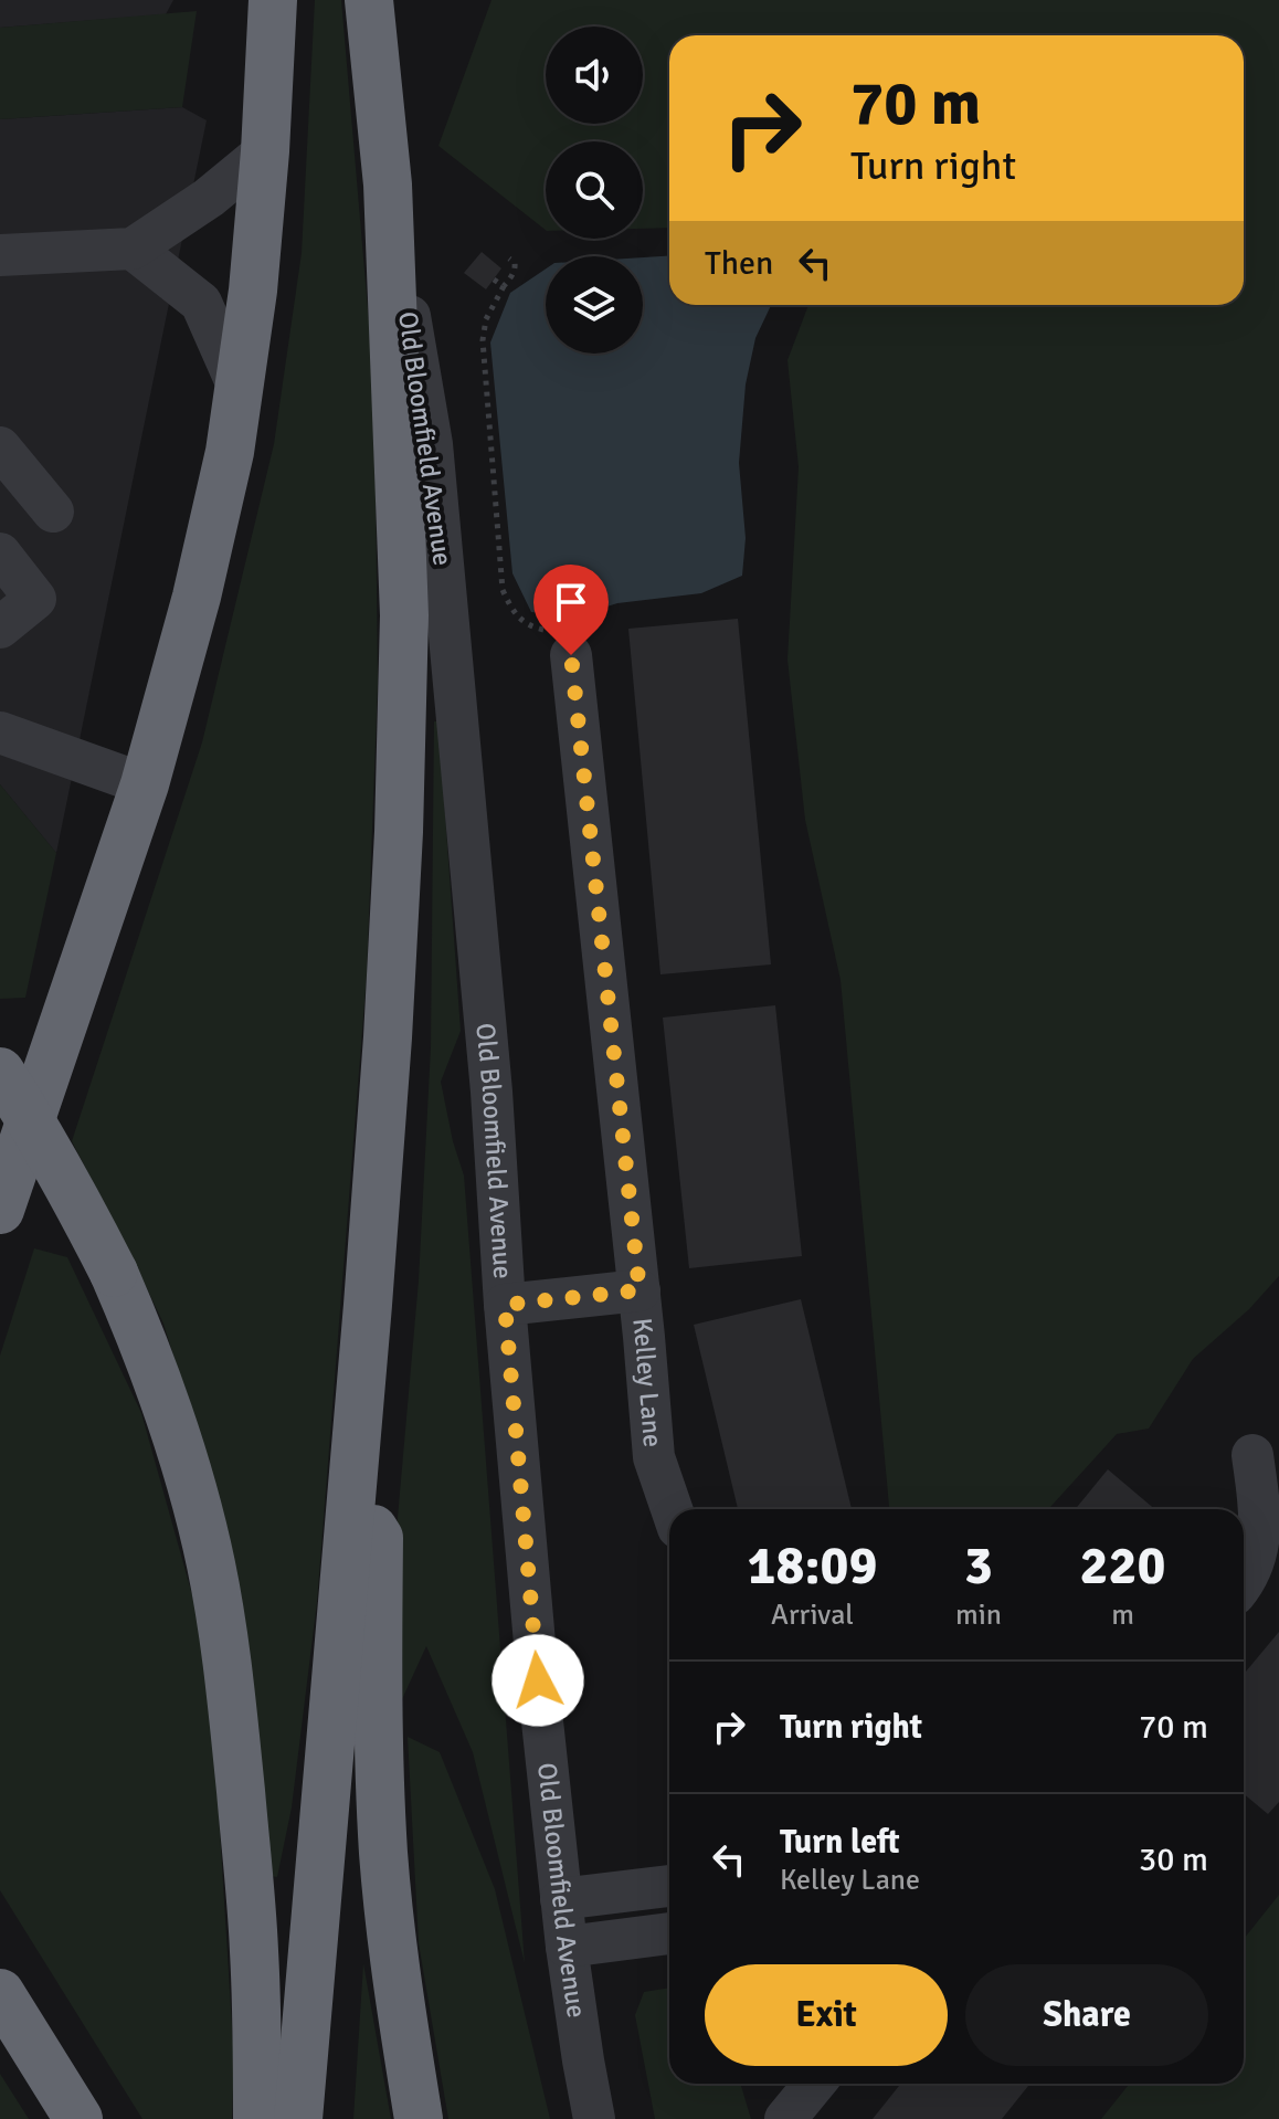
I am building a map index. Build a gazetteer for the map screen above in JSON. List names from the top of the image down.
{
  "streets": {
    "street": ["Old Bloomfield Avenue", "Kelley Lane"]
  },
  "page": {
    "turn": ["70 m", "Turn right"],
    "then": "Then",
    "eta": [
      "18:09",
      "Arrival",
      "3",
      "min",
      "220",
      "m"
    ],
    "list": [
      {
        "name": "Turn right",
        "value": "70 m"
      },
      {
        "name": "Turn left",
        "note": "Kelley Lane",
        "value": "30 m"
      }
    ],
    "buttons": ["Exit", "Share"]
  }
}
